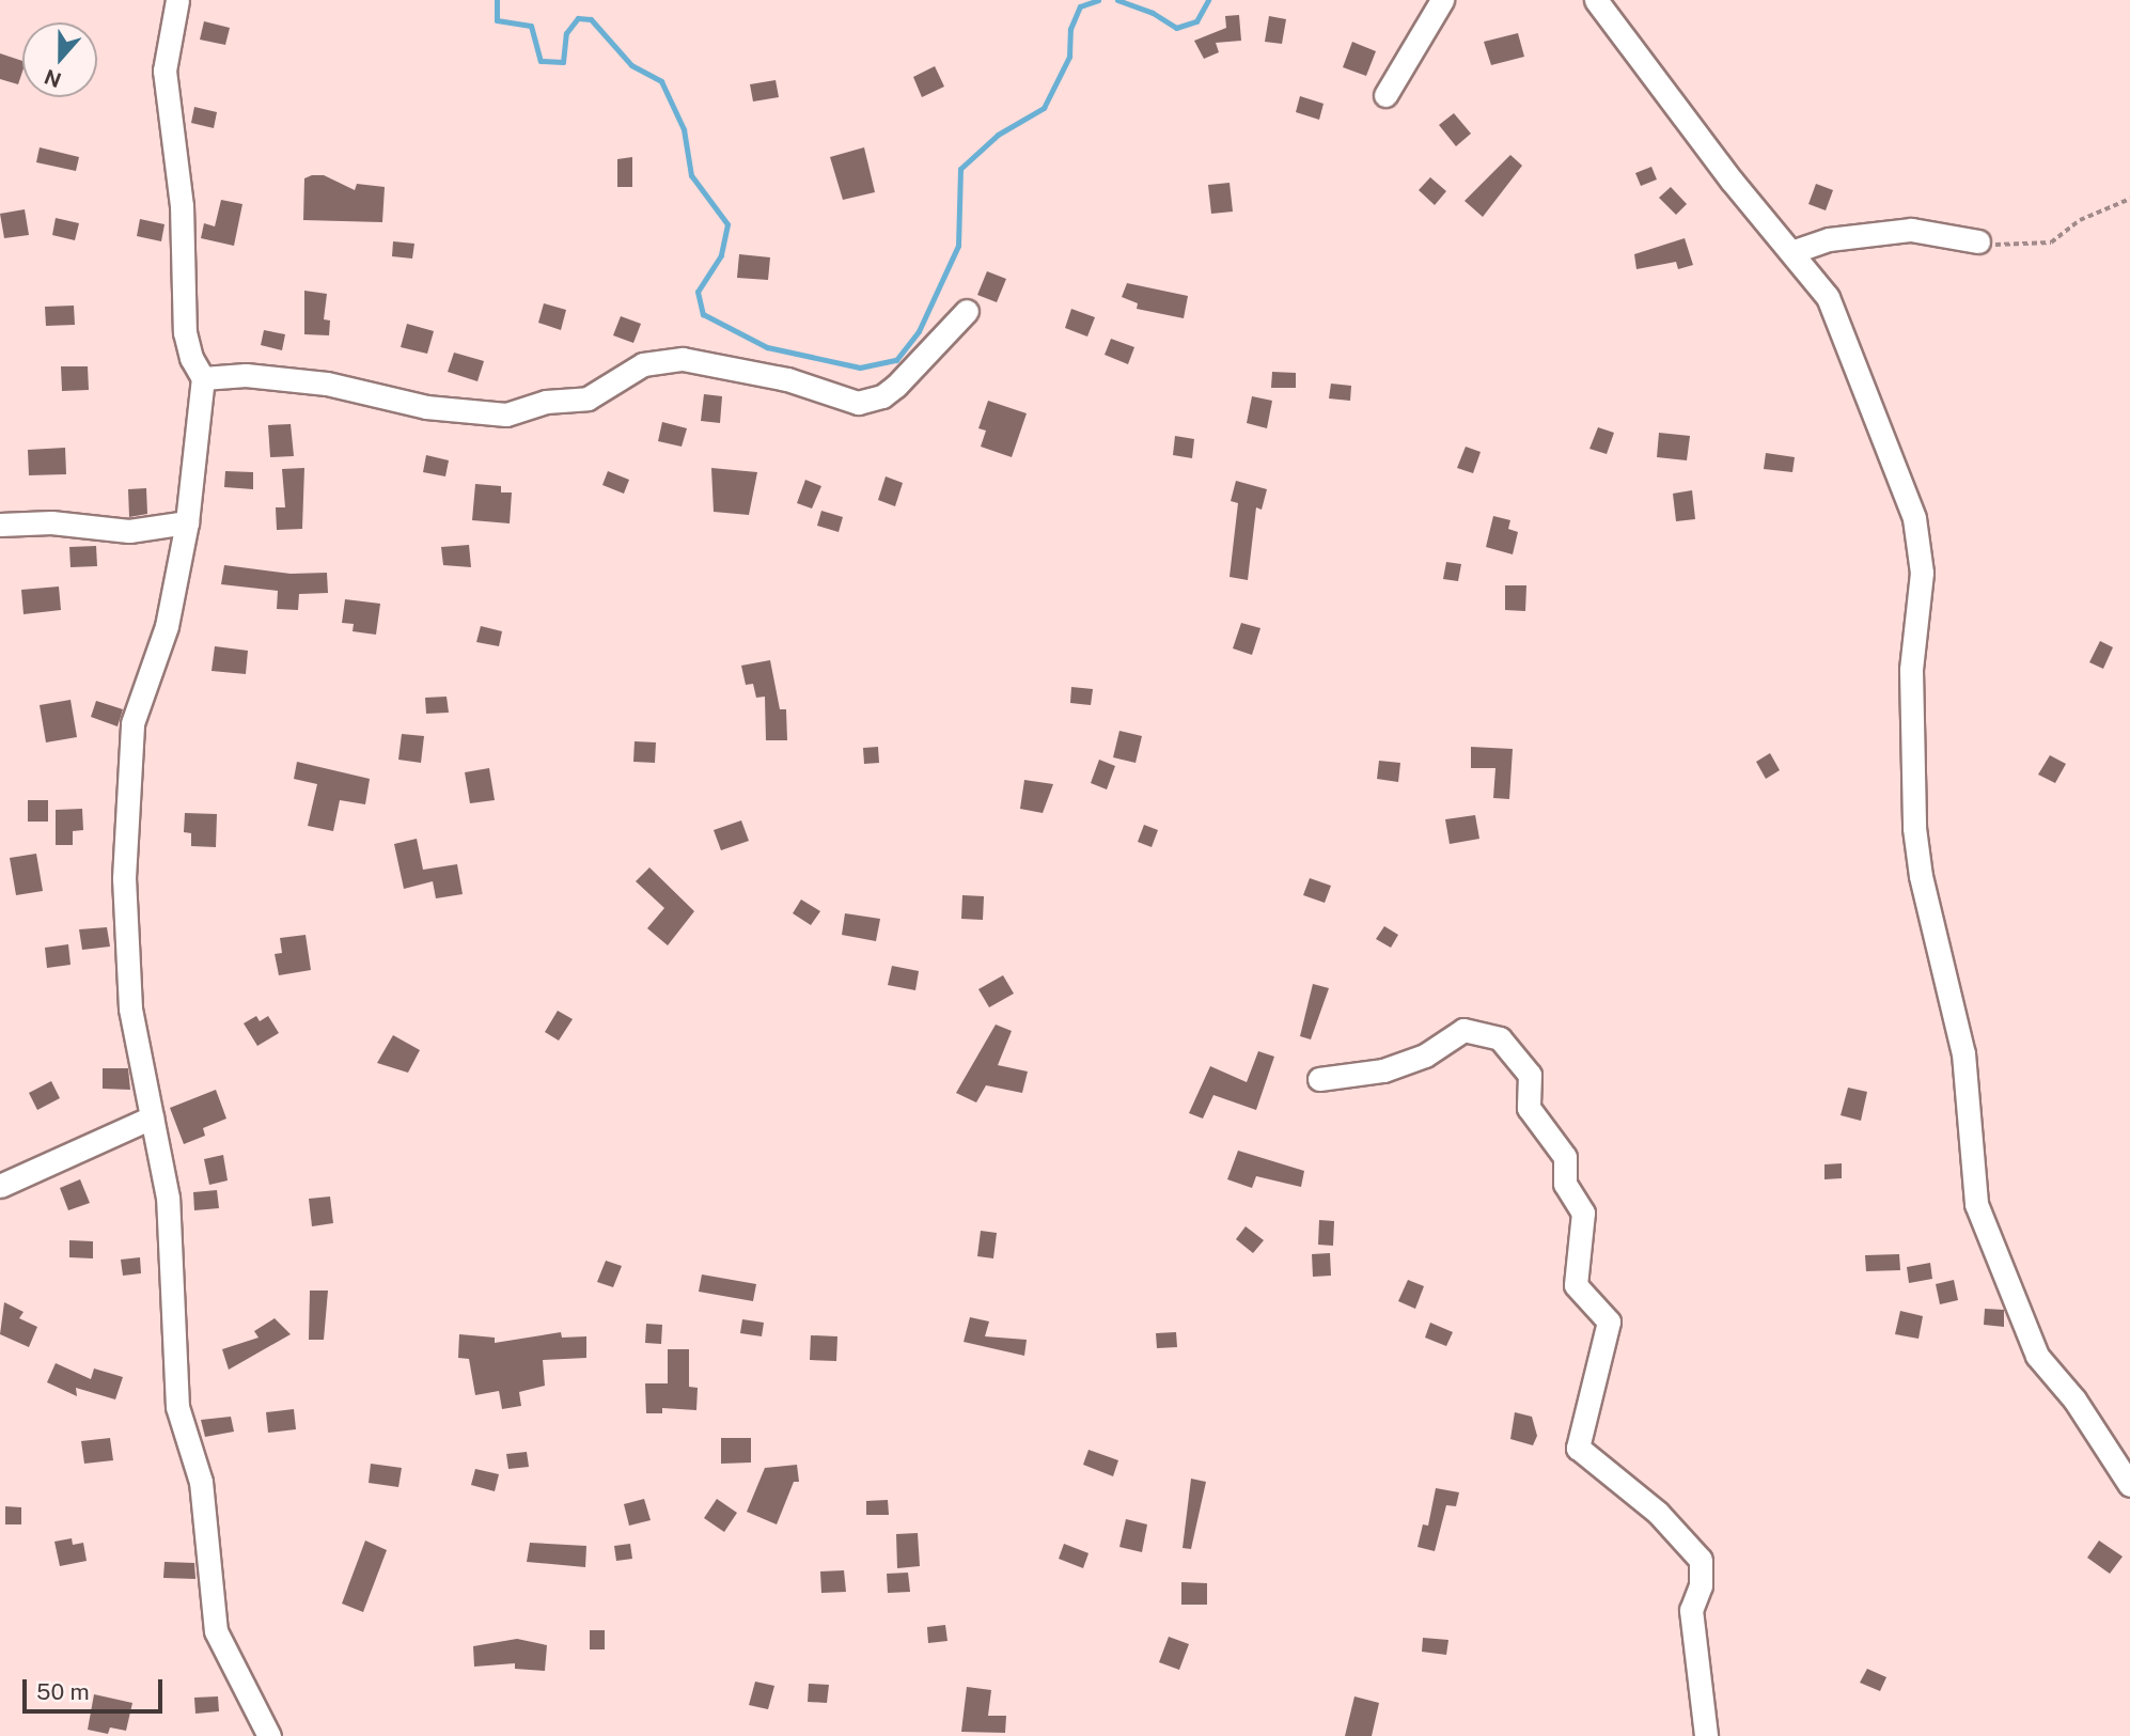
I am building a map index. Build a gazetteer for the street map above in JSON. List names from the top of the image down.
{
  "scale_bar": "50 m",
  "north": "bottom"
}
